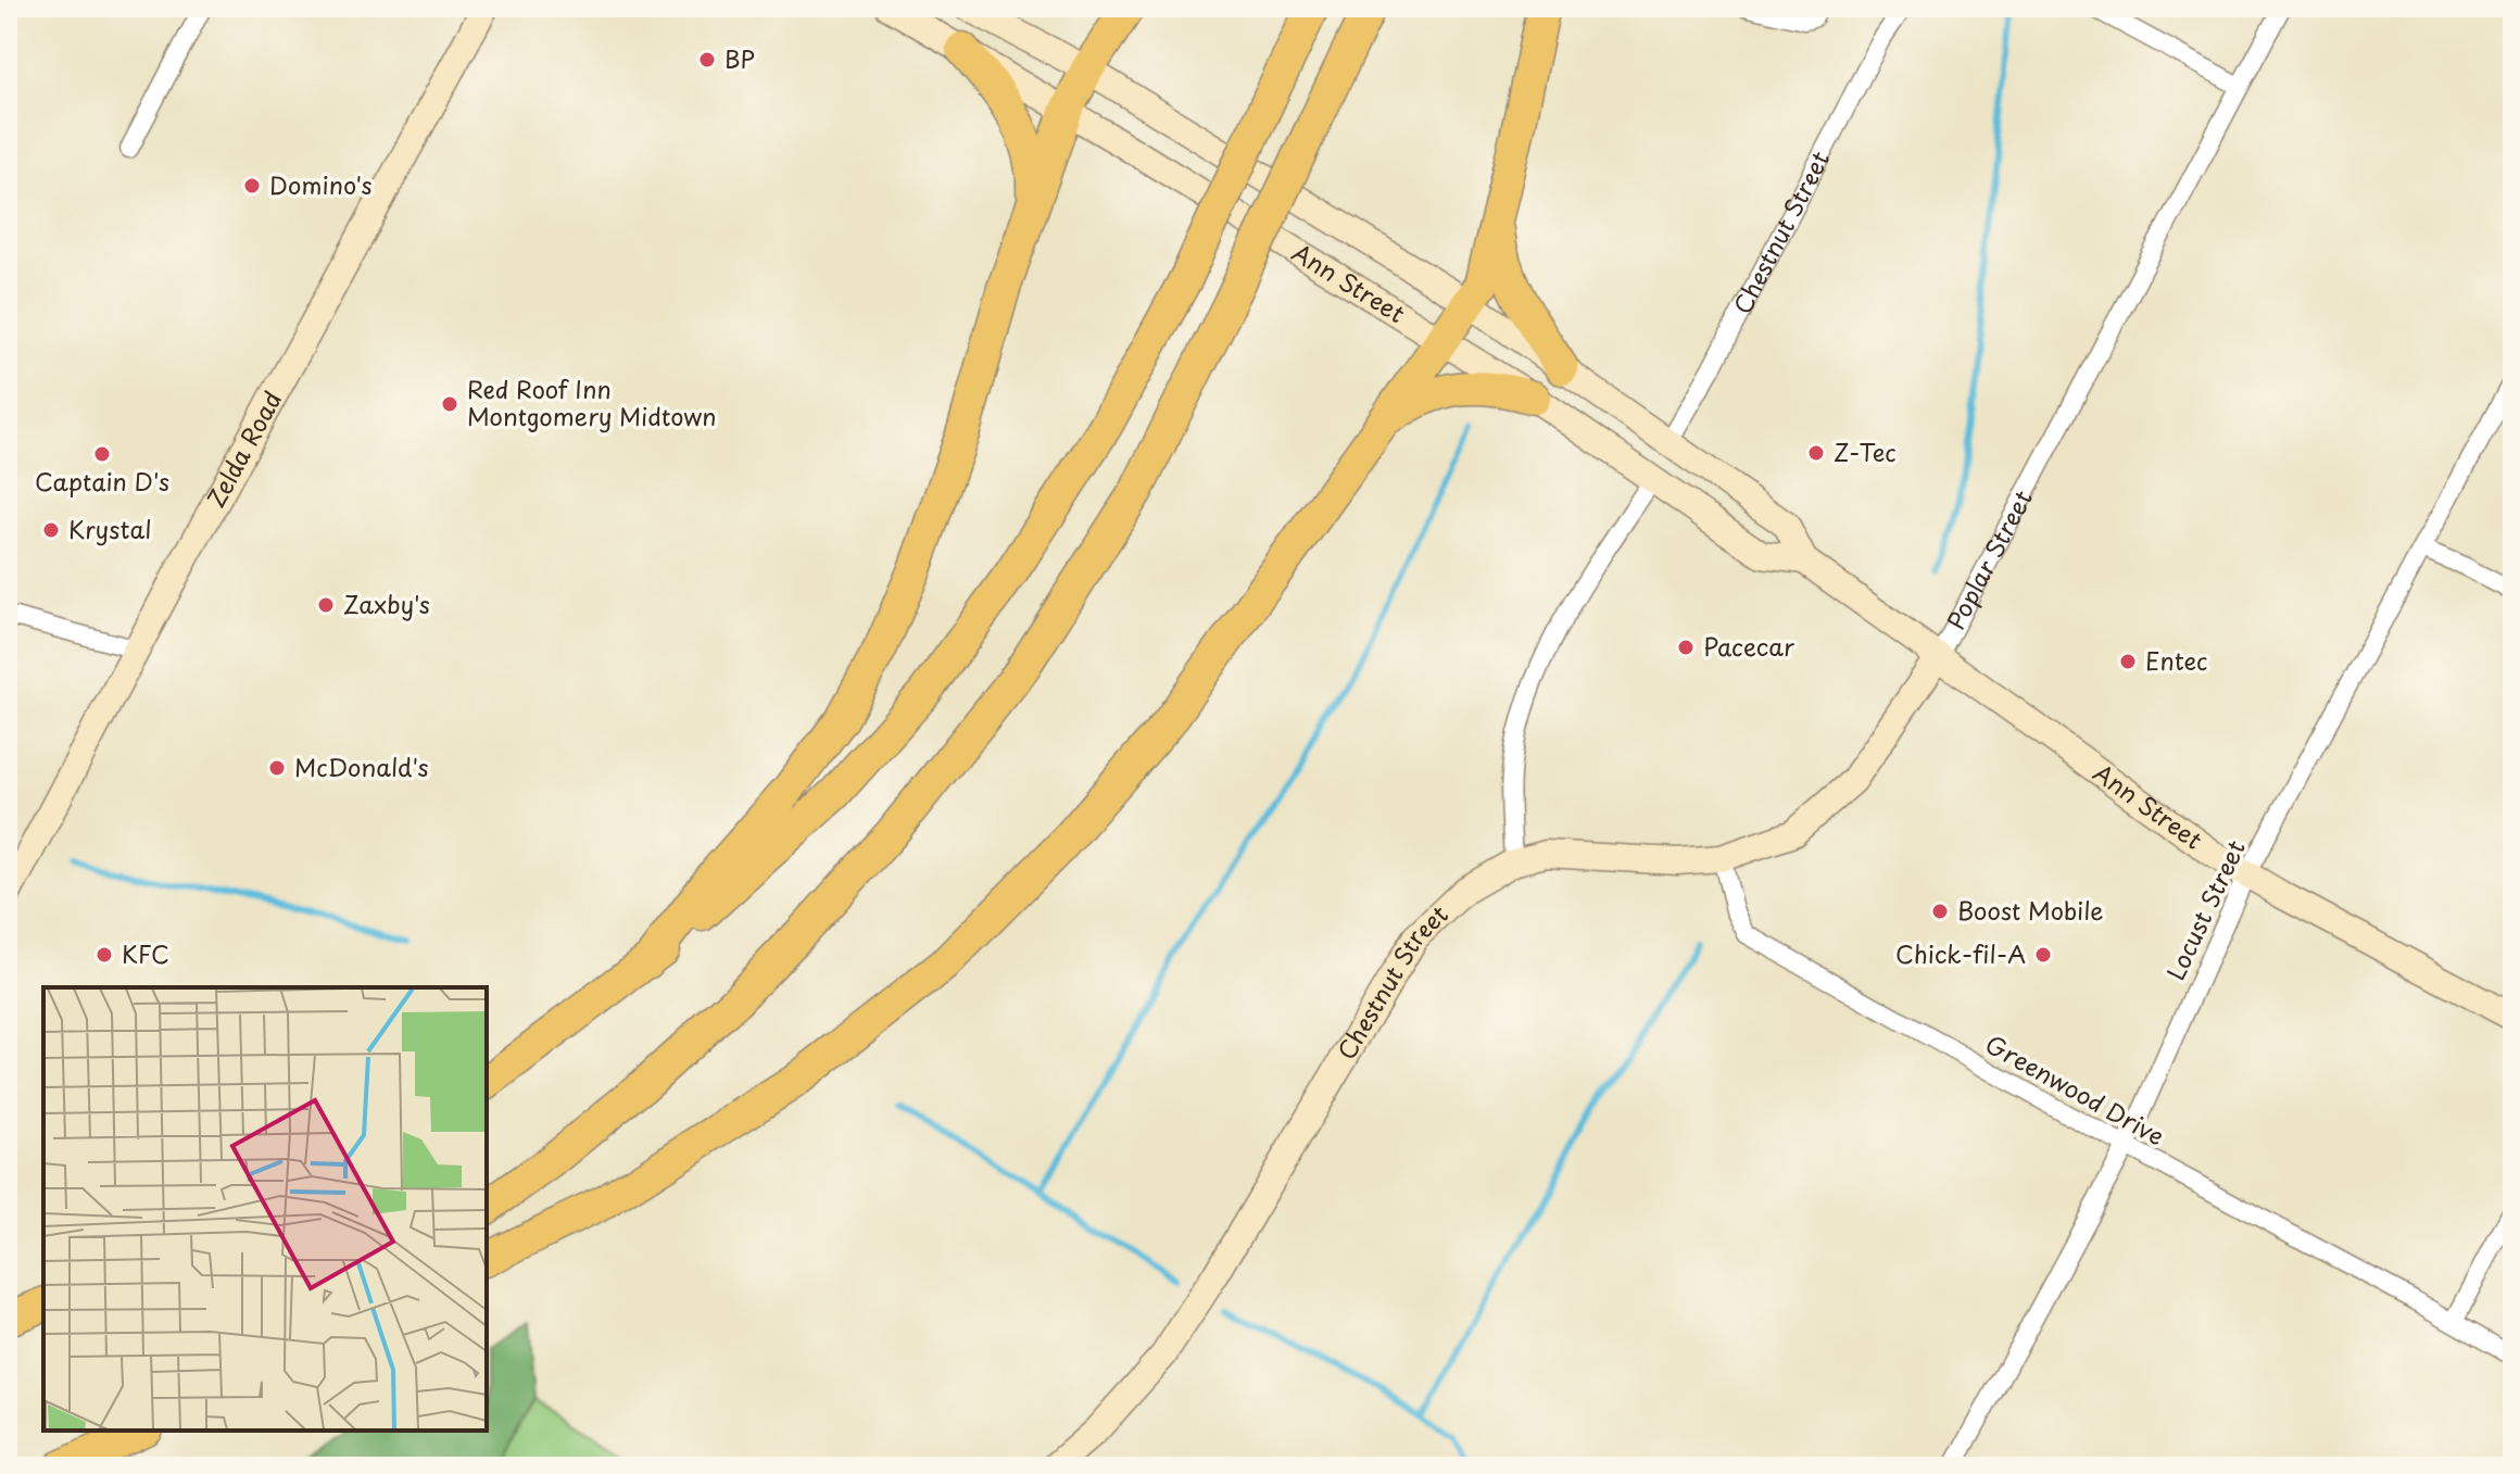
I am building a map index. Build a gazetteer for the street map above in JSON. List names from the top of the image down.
{
  "streets": {
    "main road": [
      "Chestnut Street",
      "Ann Street",
      "Zelda Road",
      "Poplar Street"
    ],
    "street": ["Locust Street", "Greenwood Drive"]
  },
  "crossings": [
    ["Chestnut Street", "Ann Street"],
    ["Chestnut Street", "Poplar Street"],
    ["Ann Street", "Poplar Street"],
    ["Ann Street", "Locust Street"],
    ["Poplar Street", "Greenwood Drive"],
    ["Locust Street", "Greenwood Drive"]
  ],
  "places": [
    "BP",
    "Domino's",
    "Red Roof Inn Montgomery Midtown",
    "Z-Tec",
    "Captain D's",
    "Krystal",
    "Zaxby's",
    "Pacecar",
    "Entec",
    "McDonald's",
    "Boost Mobile",
    "KFC",
    "Chick-fil-A"
  ]
}
